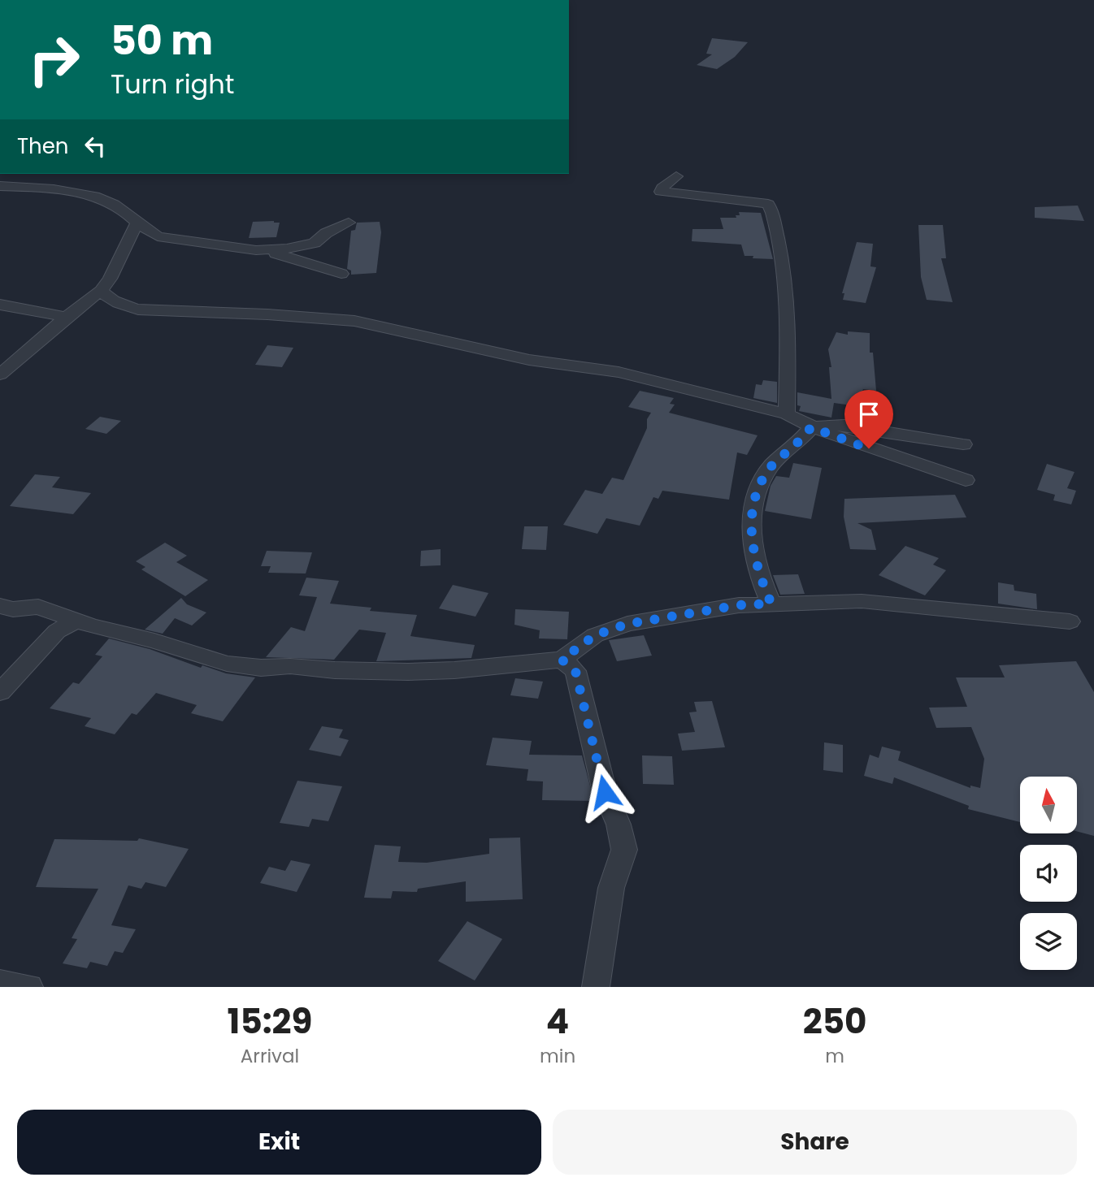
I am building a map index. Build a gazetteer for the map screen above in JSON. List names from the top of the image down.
{
  "north": "top",
  "page": {
    "turn": ["50 m", "Turn right"],
    "then": "Then",
    "eta": [
      "15:29",
      "Arrival",
      "4",
      "min",
      "250",
      "m"
    ],
    "buttons": ["Exit", "Share"]
  }
}
